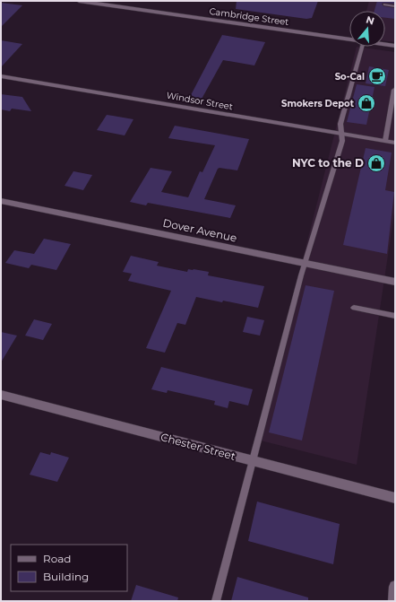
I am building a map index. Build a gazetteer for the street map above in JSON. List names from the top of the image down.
{
  "streets": {
    "street": [
      "Cambridge Street",
      "Windsor Street",
      "Dover Avenue",
      "Chester Street"
    ]
  },
  "places": {
    "cafe": ["So-Cal"],
    "shop": ["Smokers Depot", "NYC to the D"]
  },
  "legend": ["Road", "Building"],
  "north": "top"
}
